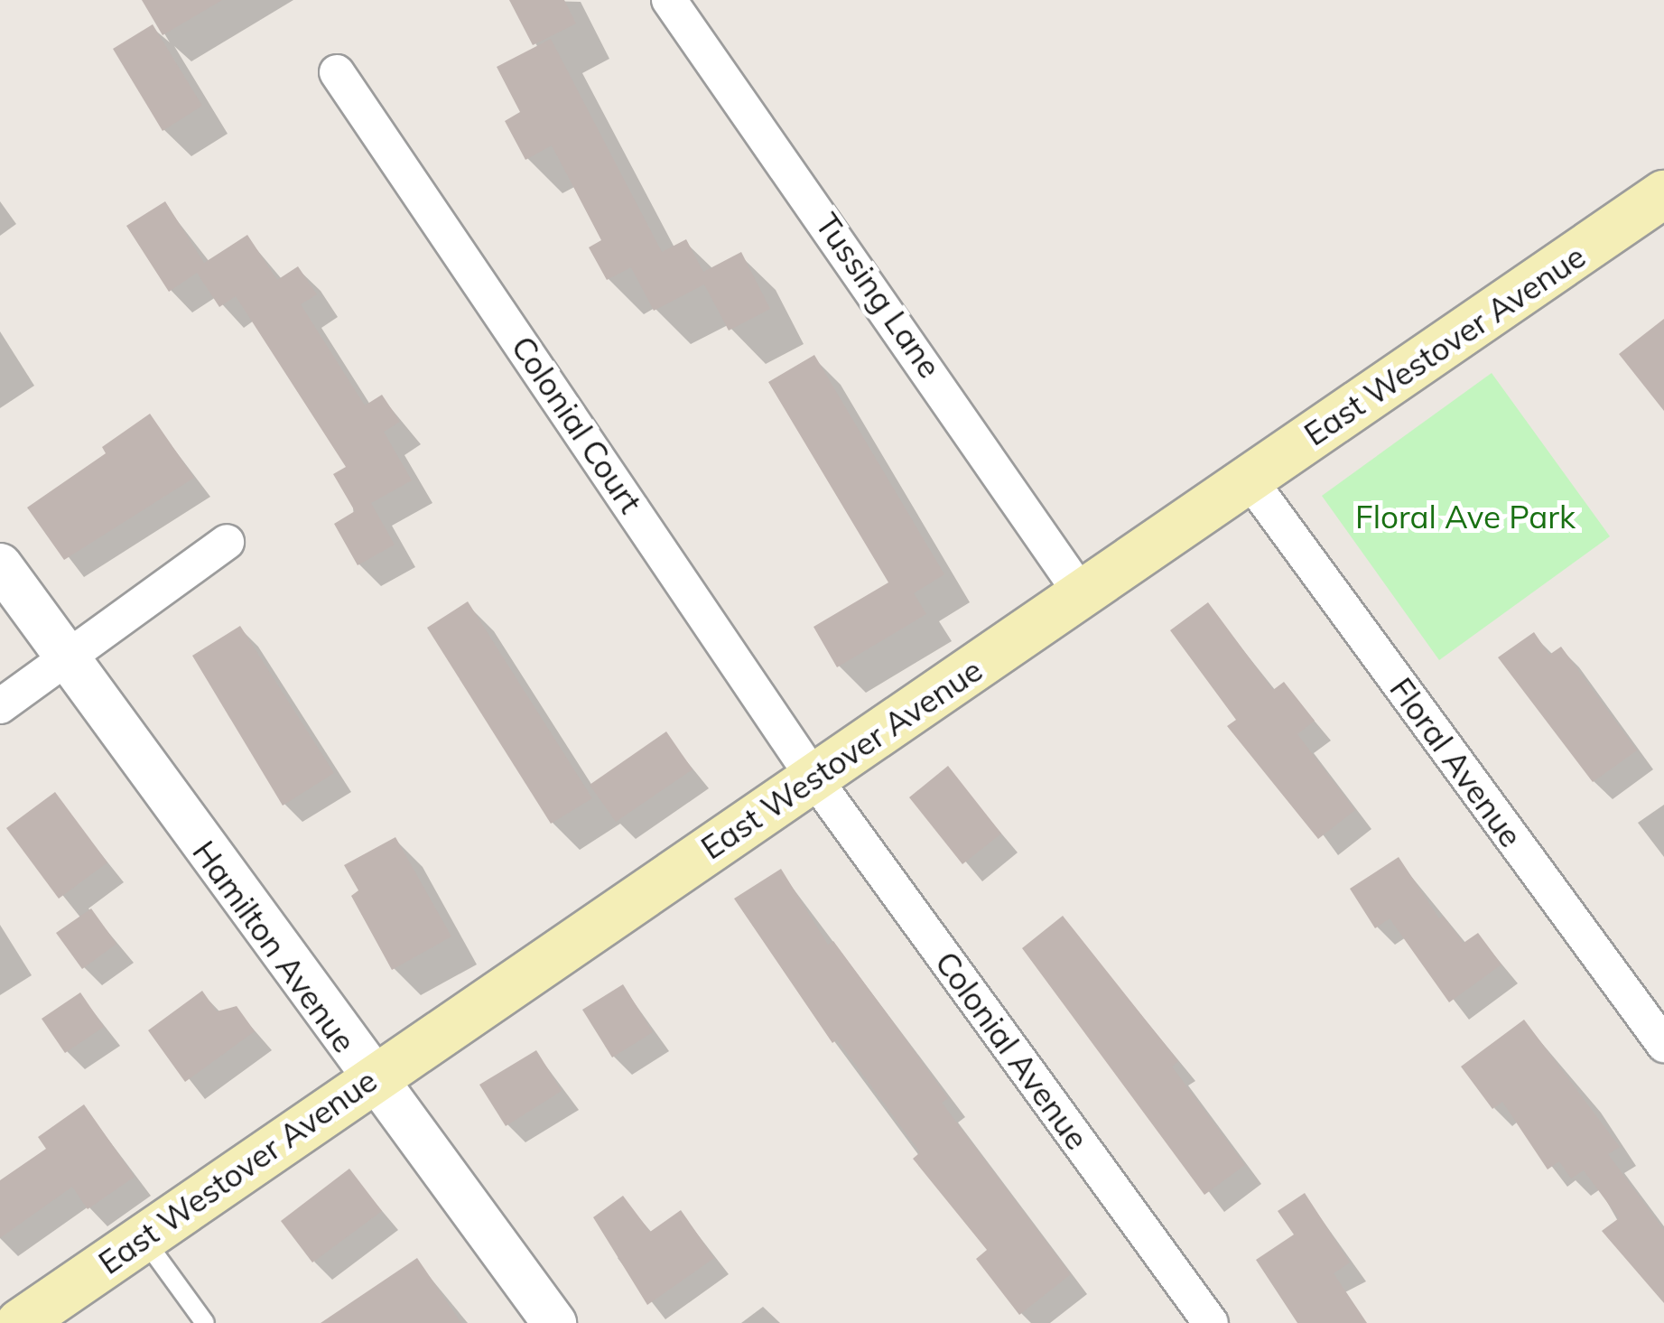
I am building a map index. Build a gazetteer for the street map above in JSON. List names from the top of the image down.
{
  "streets": {
    "main road": ["East Westover Avenue"],
    "street": [
      "Tussing Lane",
      "Colonial Court",
      "Floral Avenue",
      "Hamilton Avenue",
      "Colonial Avenue"
    ]
  },
  "crossings": [
    ["Tussing Lane", "East Westover Avenue"],
    ["East Westover Avenue", "Colonial Court"],
    ["East Westover Avenue", "Floral Avenue"],
    ["East Westover Avenue", "Hamilton Avenue"],
    ["East Westover Avenue", "Colonial Avenue"],
    ["Colonial Court", "Colonial Avenue"]
  ],
  "parks": ["Floral Ave Park"]
}
